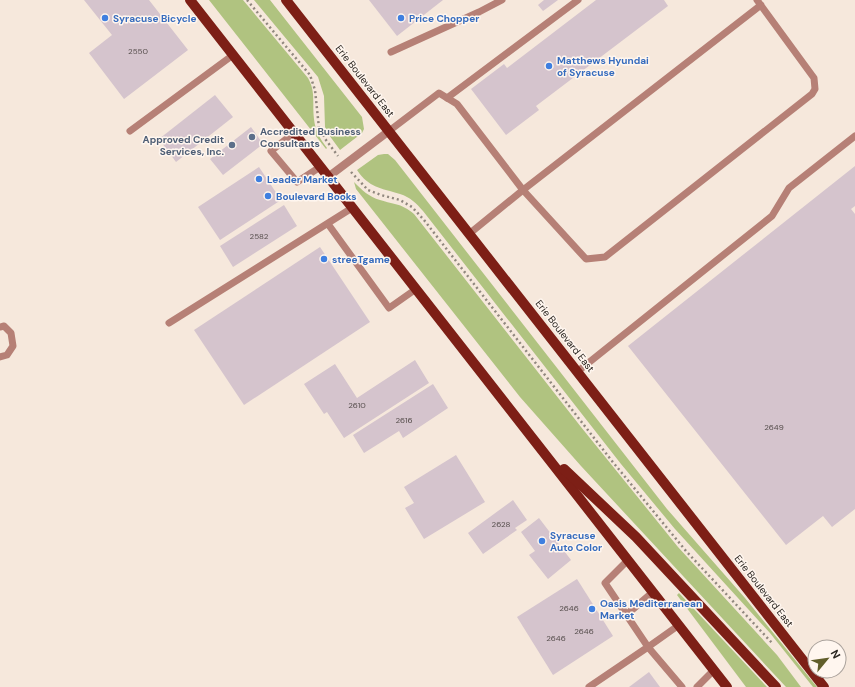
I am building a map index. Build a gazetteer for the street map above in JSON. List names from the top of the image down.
{
  "streets": {
    "main road": ["Erie Boulevard East"]
  },
  "places": [
    "Syracuse Bicycle",
    "Price Chopper",
    "Matthews Hyundai of Syracuse",
    "Accredited Business Consultants",
    "Approved Credit Services, Inc.",
    "Leader Market",
    "Boulevard Books",
    "streeTgame",
    "Syracuse Auto Color",
    "Oasis Mediterranean Market"
  ],
  "house_numbers": [
    "2550",
    "2582",
    "2610",
    "2616",
    "2649",
    "2628",
    "2646",
    "2646",
    "2646"
  ],
  "north": "top right"
}
